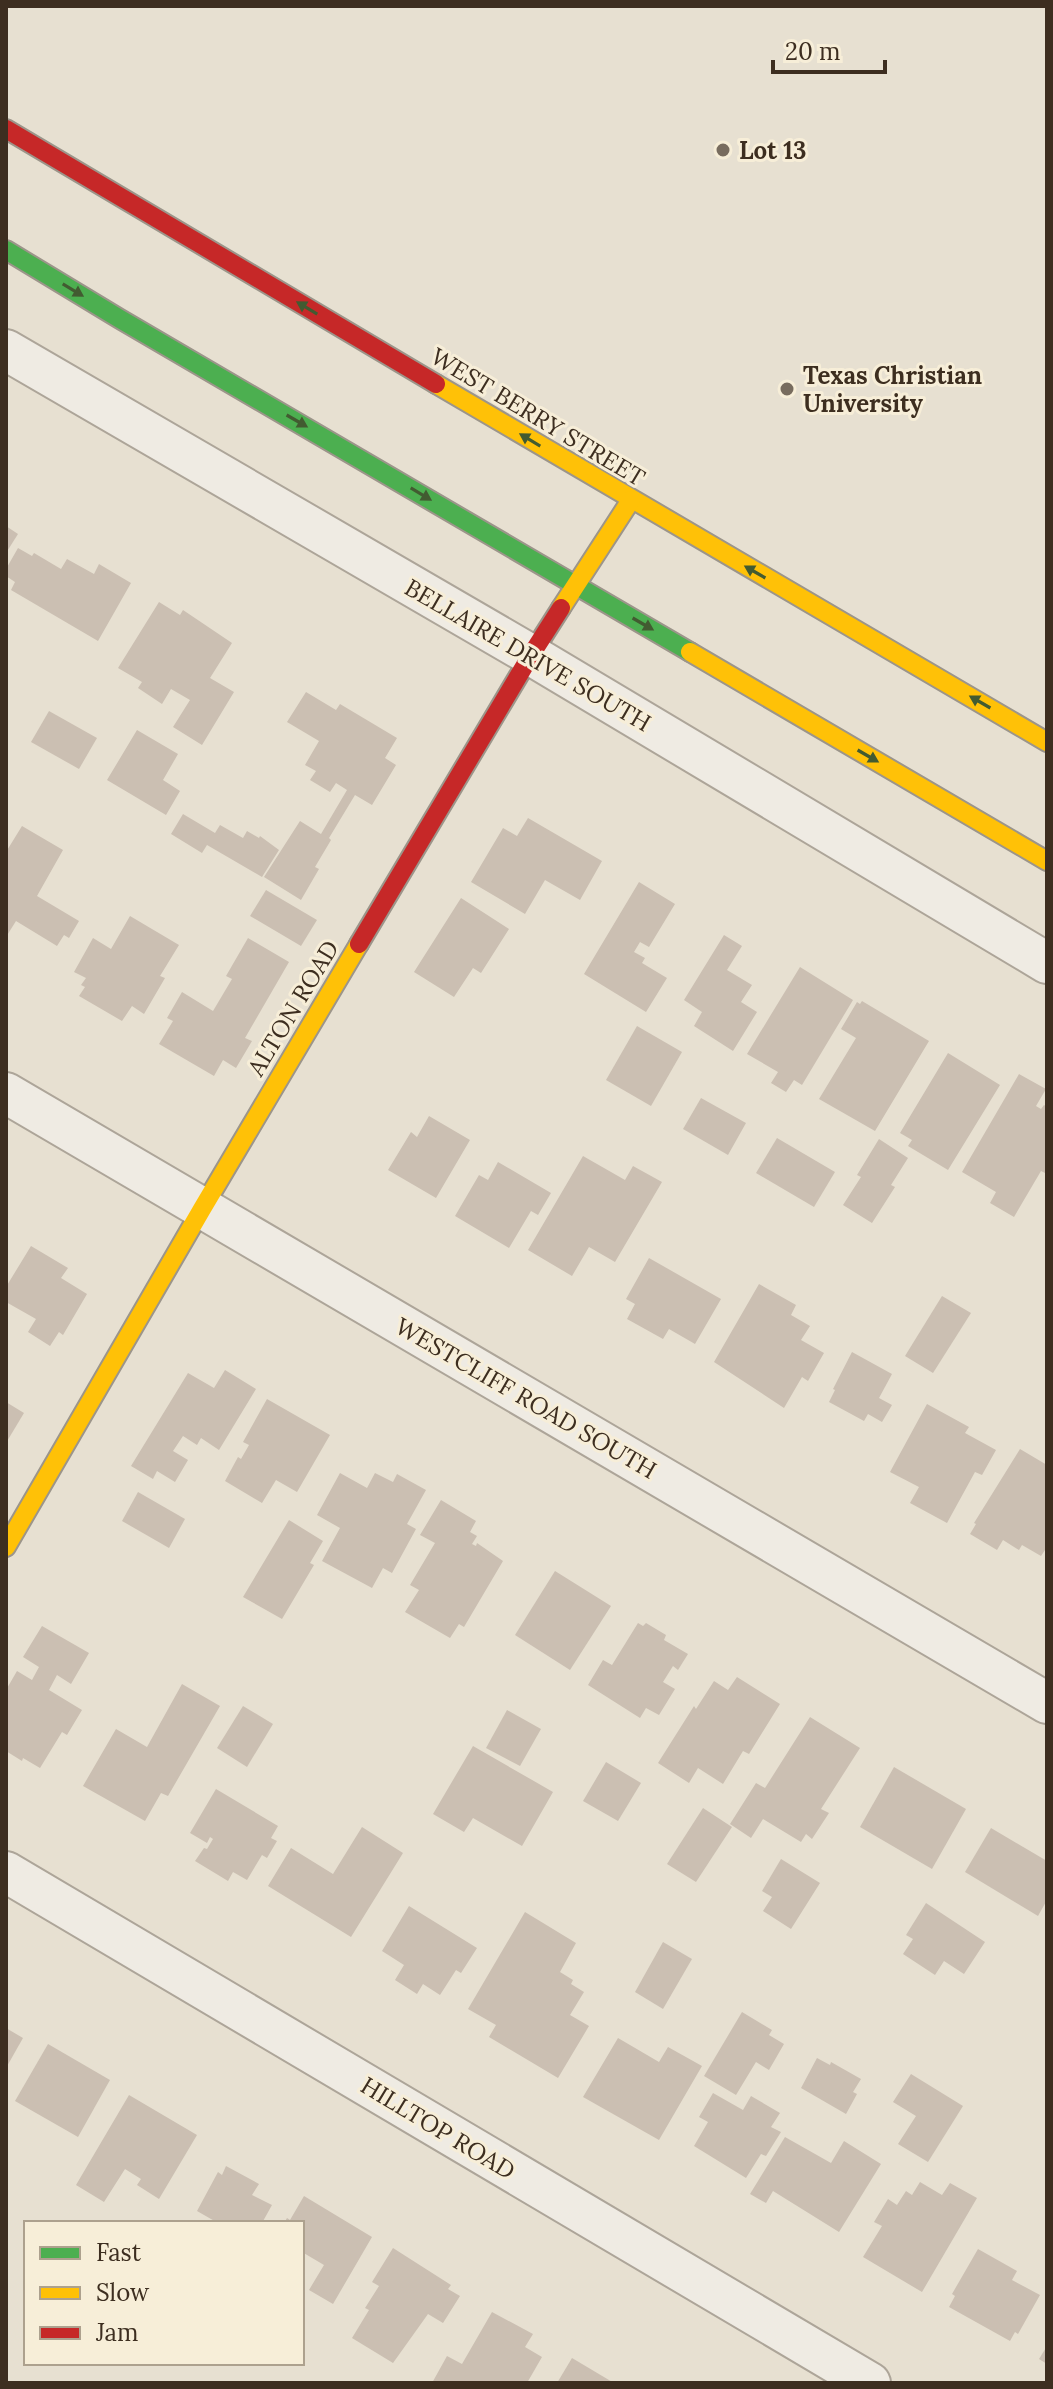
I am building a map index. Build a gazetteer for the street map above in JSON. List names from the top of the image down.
{
  "streets": {
    "main road": ["WEST BERRY STREET", "ALTON ROAD"],
    "street": ["BELLAIRE DRIVE SOUTH", "WESTCLIFF ROAD SOUTH", "HILLTOP ROAD"]
  },
  "crossings": [
    ["WEST BERRY STREET", "ALTON ROAD"],
    ["BELLAIRE DRIVE SOUTH", "ALTON ROAD"],
    ["ALTON ROAD", "WESTCLIFF ROAD SOUTH"]
  ],
  "places": ["Lot 13", "Texas Christian University"],
  "legend": ["Fast", "Slow", "Jam"],
  "scale_bar": "20 m"
}
